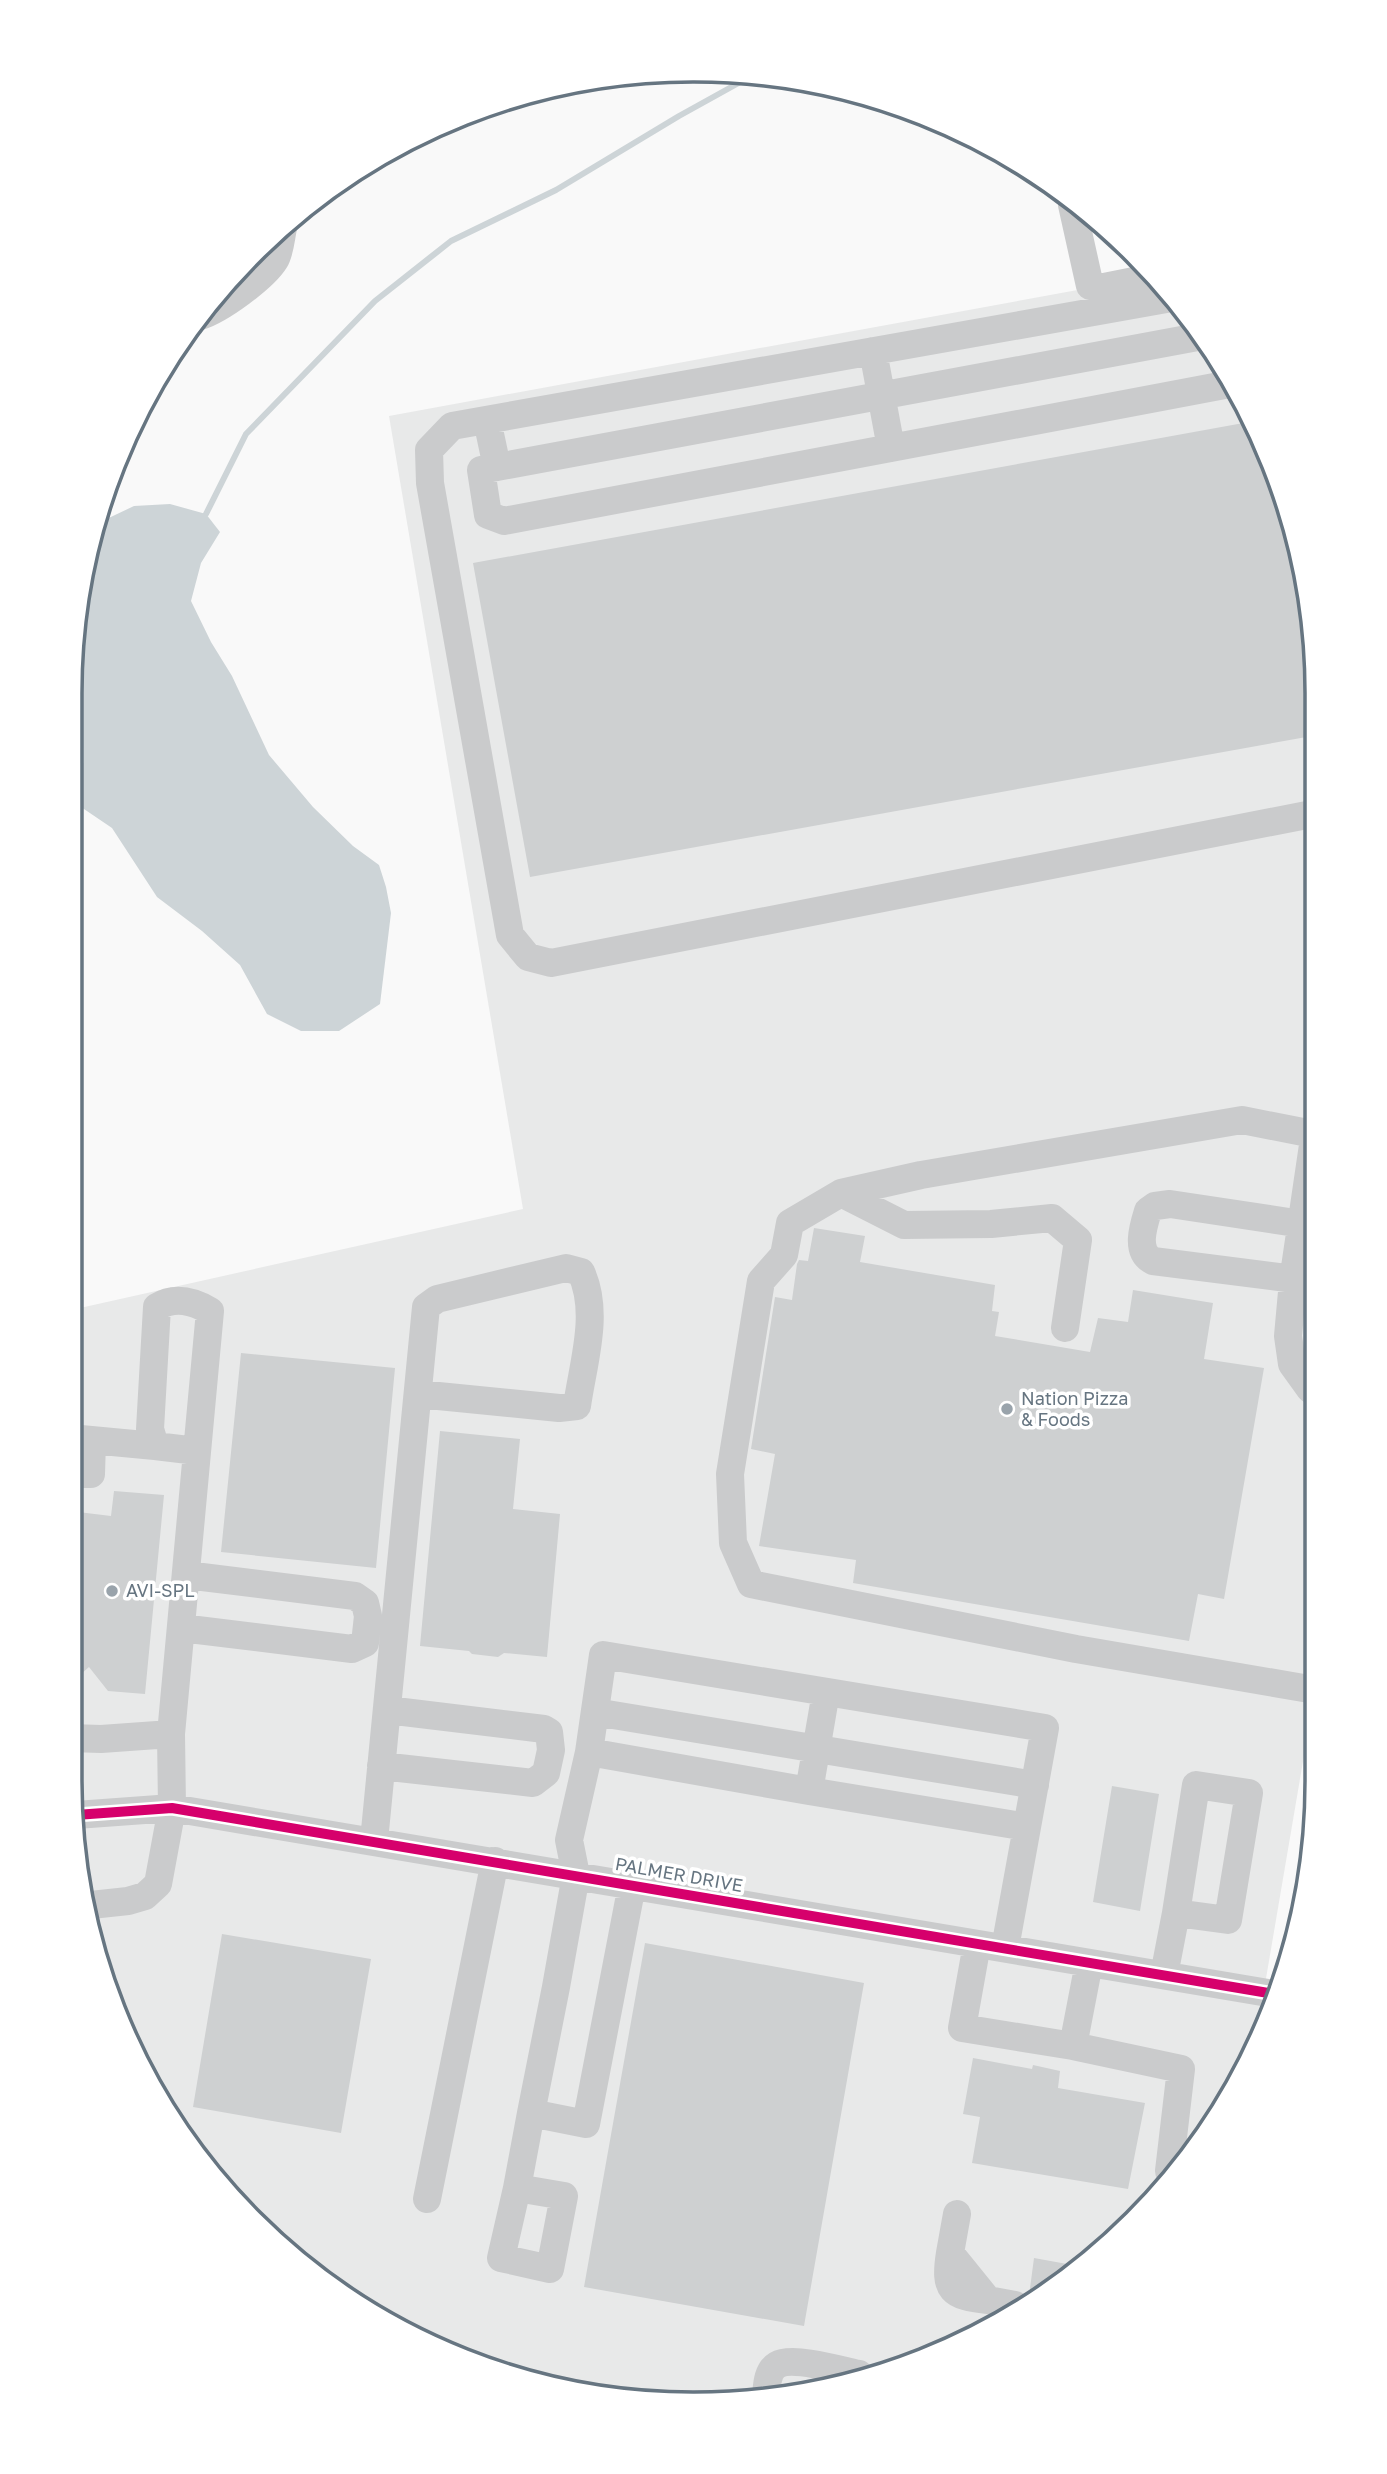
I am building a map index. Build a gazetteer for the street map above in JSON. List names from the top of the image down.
{
  "streets": {
    "street": ["PALMER DRIVE"]
  },
  "places": ["Nation Pizza & Foods", "AVI-SPL"]
}
